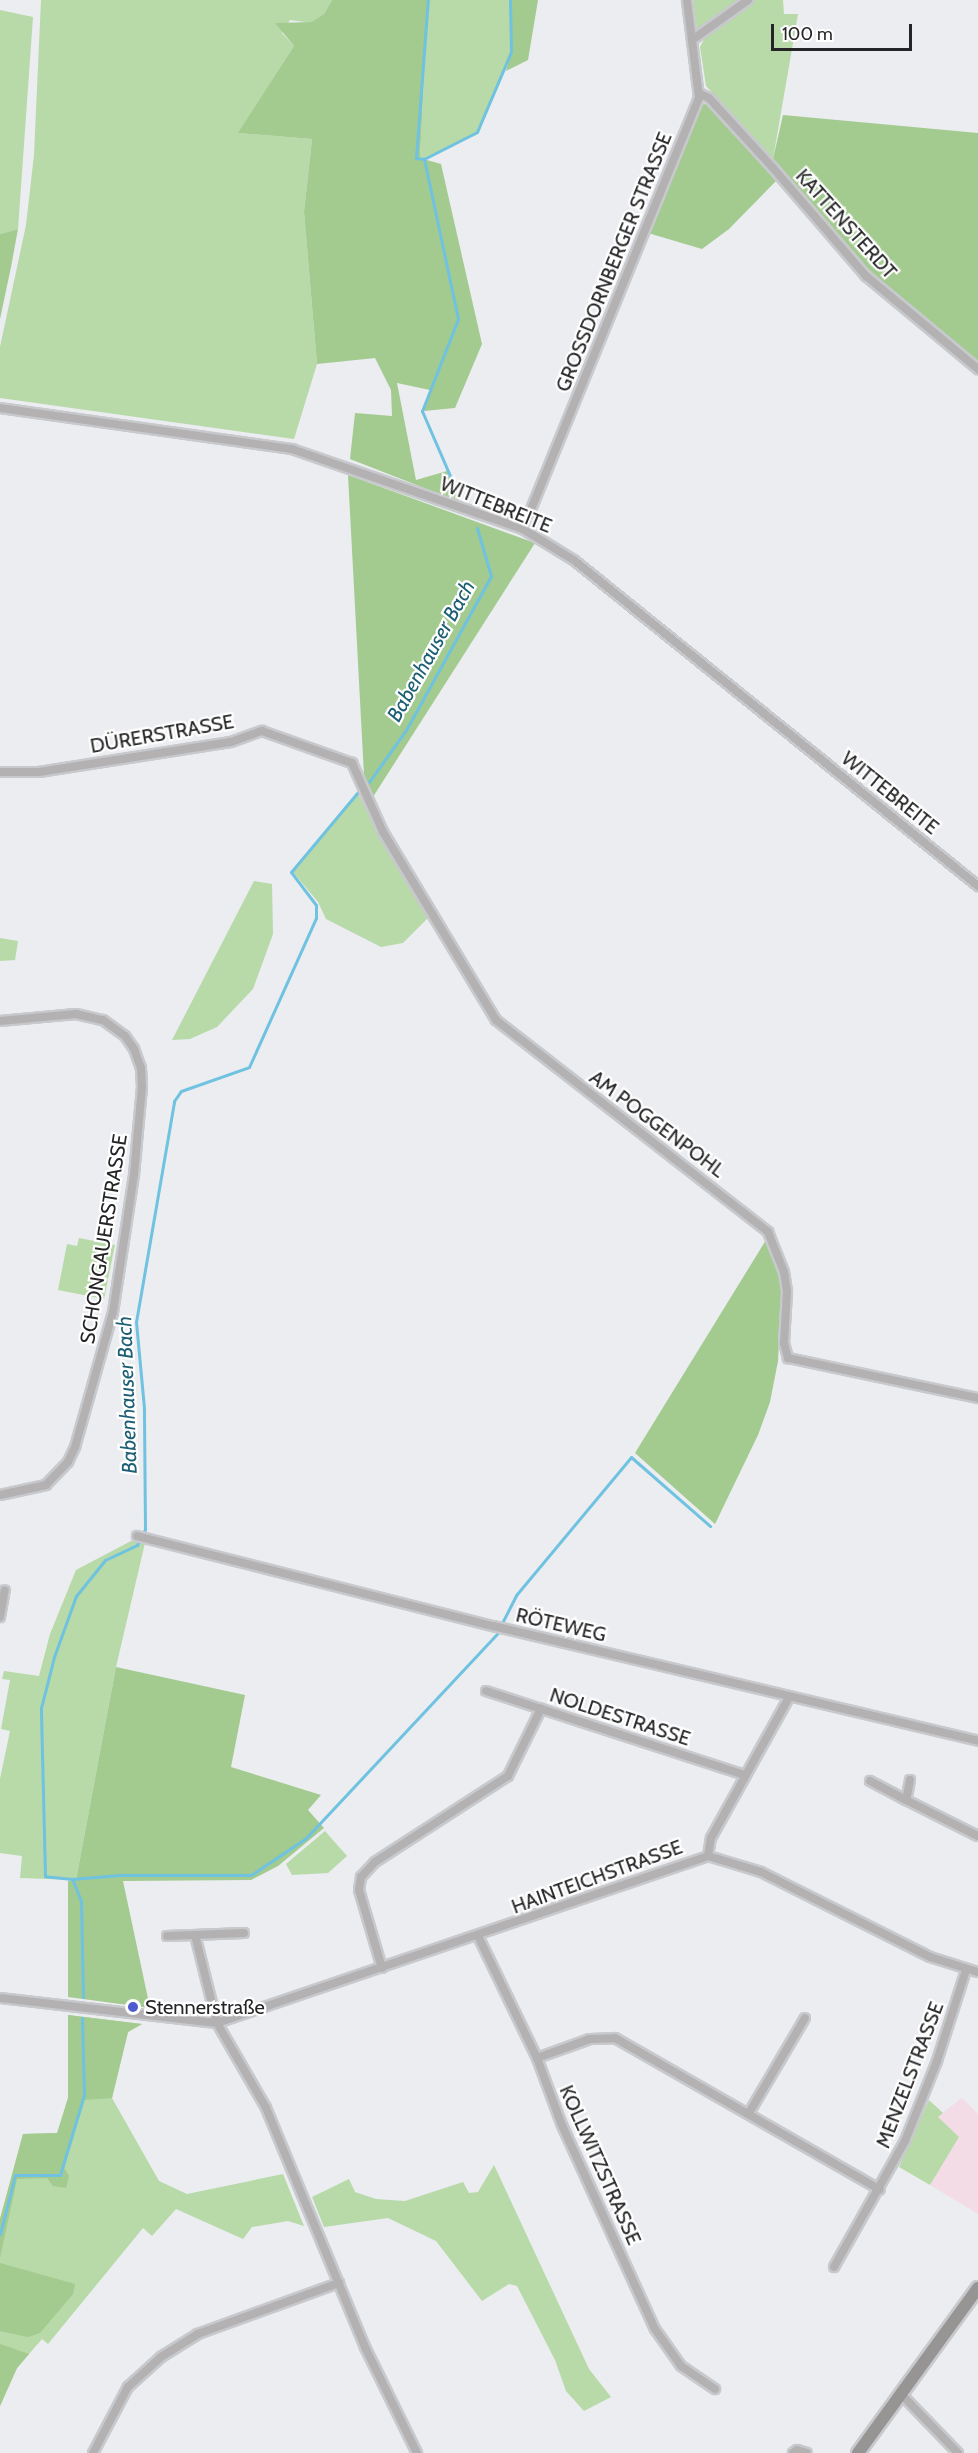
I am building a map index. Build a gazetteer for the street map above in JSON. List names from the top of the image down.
{
  "streets": {
    "street": [
      "KATTENSTERDT",
      "GROSSDORNBERGER STRASSE",
      "WITTEBREITE",
      "DÜRERSTRASSE",
      "AM POGGENPOHL",
      "SCHONGAUERSTRASSE",
      "RÖTEWEG",
      "NOLDESTRASSE",
      "HAINTEICHSTRASSE",
      "MENZELSTRASSE",
      "KOLLWITZSTRASSE"
    ]
  },
  "crossings": [
    ["KATTENSTERDT", "GROSSDORNBERGER STRASSE"],
    ["GROSSDORNBERGER STRASSE", "WITTEBREITE"],
    ["DÜRERSTRASSE", "AM POGGENPOHL"],
    ["HAINTEICHSTRASSE", "MENZELSTRASSE"],
    ["HAINTEICHSTRASSE", "KOLLWITZSTRASSE"]
  ],
  "water": ["Babenhauser Bach"],
  "places": ["Stennerstraße"],
  "scale_bar": "100 m"
}
